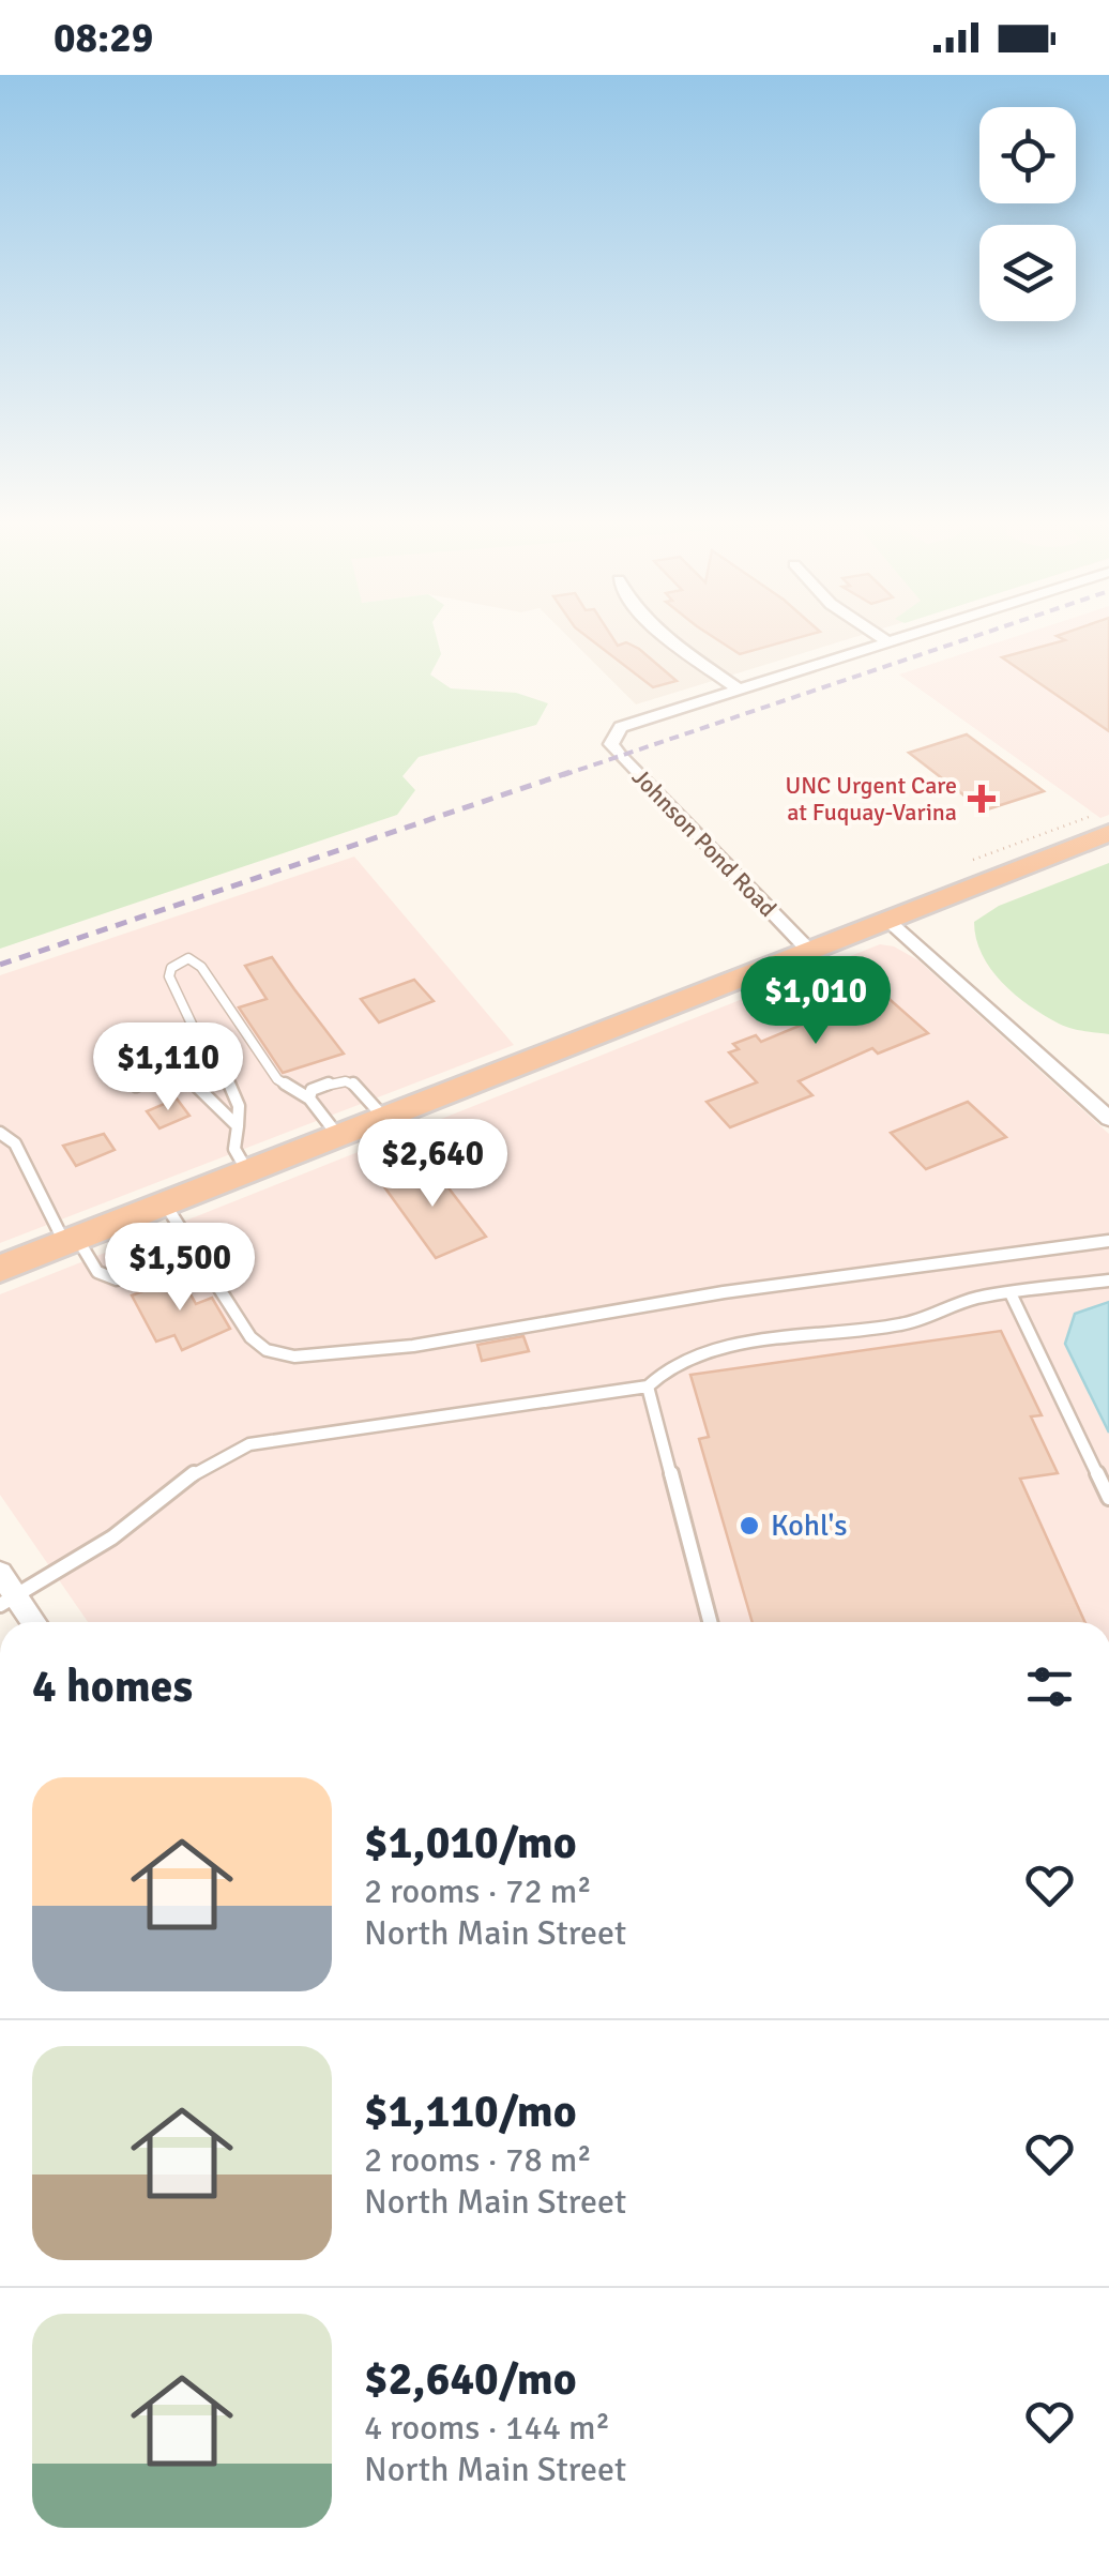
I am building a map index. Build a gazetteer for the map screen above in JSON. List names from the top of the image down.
{
  "streets": {
    "street": ["Johnson Pond Road"]
  },
  "places": {
    "health": ["UNC Urgent Care at Fuquay-Varina"],
    "other": ["Kohl's"]
  },
  "page": {
    "status": "08:29",
    "price": [
      "$1,010",
      "$1,110",
      "$2,640",
      "$1,500"
    ],
    "heading": "4 homes",
    "list": [
      {
        "name": "$1,010/mo",
        "note": "2 rooms · 72 m² · North Main Street"
      },
      {
        "name": "$1,110/mo",
        "note": "2 rooms · 78 m² · North Main Street"
      },
      {
        "name": "$2,640/mo",
        "note": "4 rooms · 144 m² · North Main Street"
      }
    ]
  }
}
